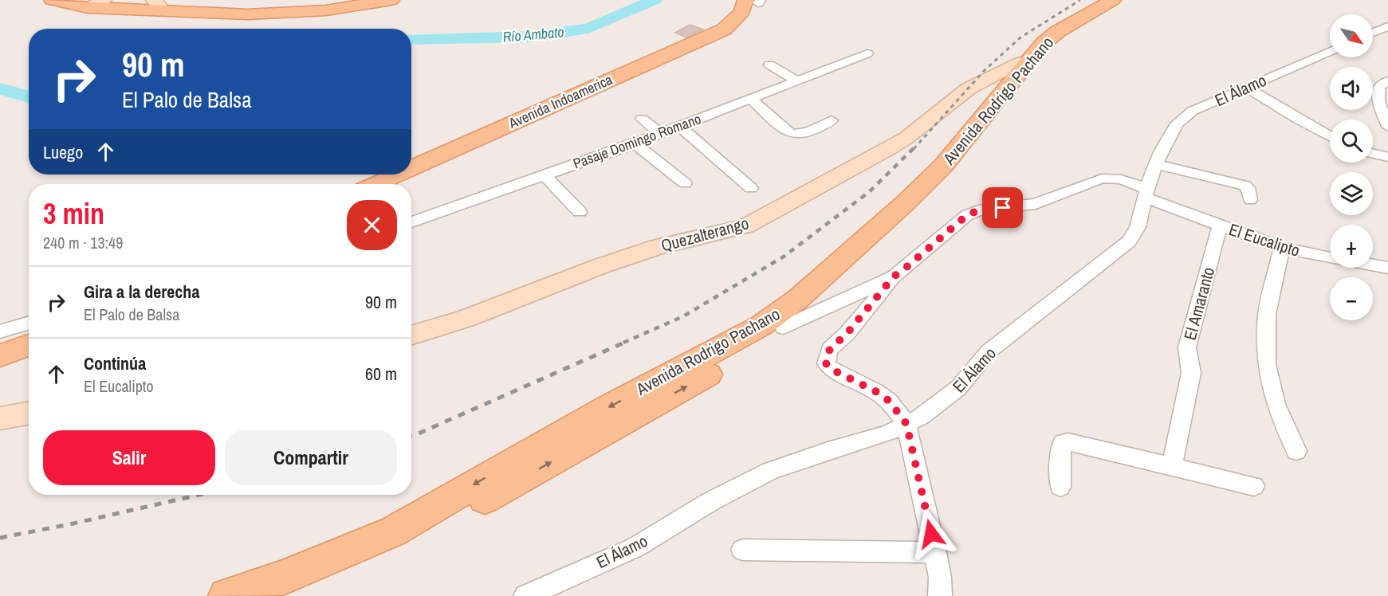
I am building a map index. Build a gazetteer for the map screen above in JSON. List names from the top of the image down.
{
  "streets": {
    "main road": ["Avenida Rodrigo Pachano", "Avenida Indoamerica"],
    "street": [
      "El Álamo",
      "Pasaje Domingo Romano",
      "Quezalterango",
      "El Eucalipto",
      "El Amaranto"
    ]
  },
  "crossings": [
    ["El Álamo", "El Eucalipto"],
    ["Avenida Rodrigo Pachano", "Quezalterango"],
    ["Avenida Rodrigo Pachano", "El Eucalipto"],
    ["El Eucalipto", "El Amaranto"]
  ],
  "water": ["Río Ambato"],
  "north": "bottom right",
  "page": {
    "map_buttons": ["+", "−"],
    "turn": ["90 m", "El Palo de Balsa"],
    "then": "Luego",
    "heading": ["3 min", "240 m · 13:49"],
    "list": [
      {
        "name": "Gira a la derecha",
        "note": "El Palo de Balsa",
        "value": "90 m"
      },
      {
        "name": "Continúa",
        "note": "El Eucalipto",
        "value": "60 m"
      }
    ],
    "buttons": ["Salir", "Compartir"]
  }
}
